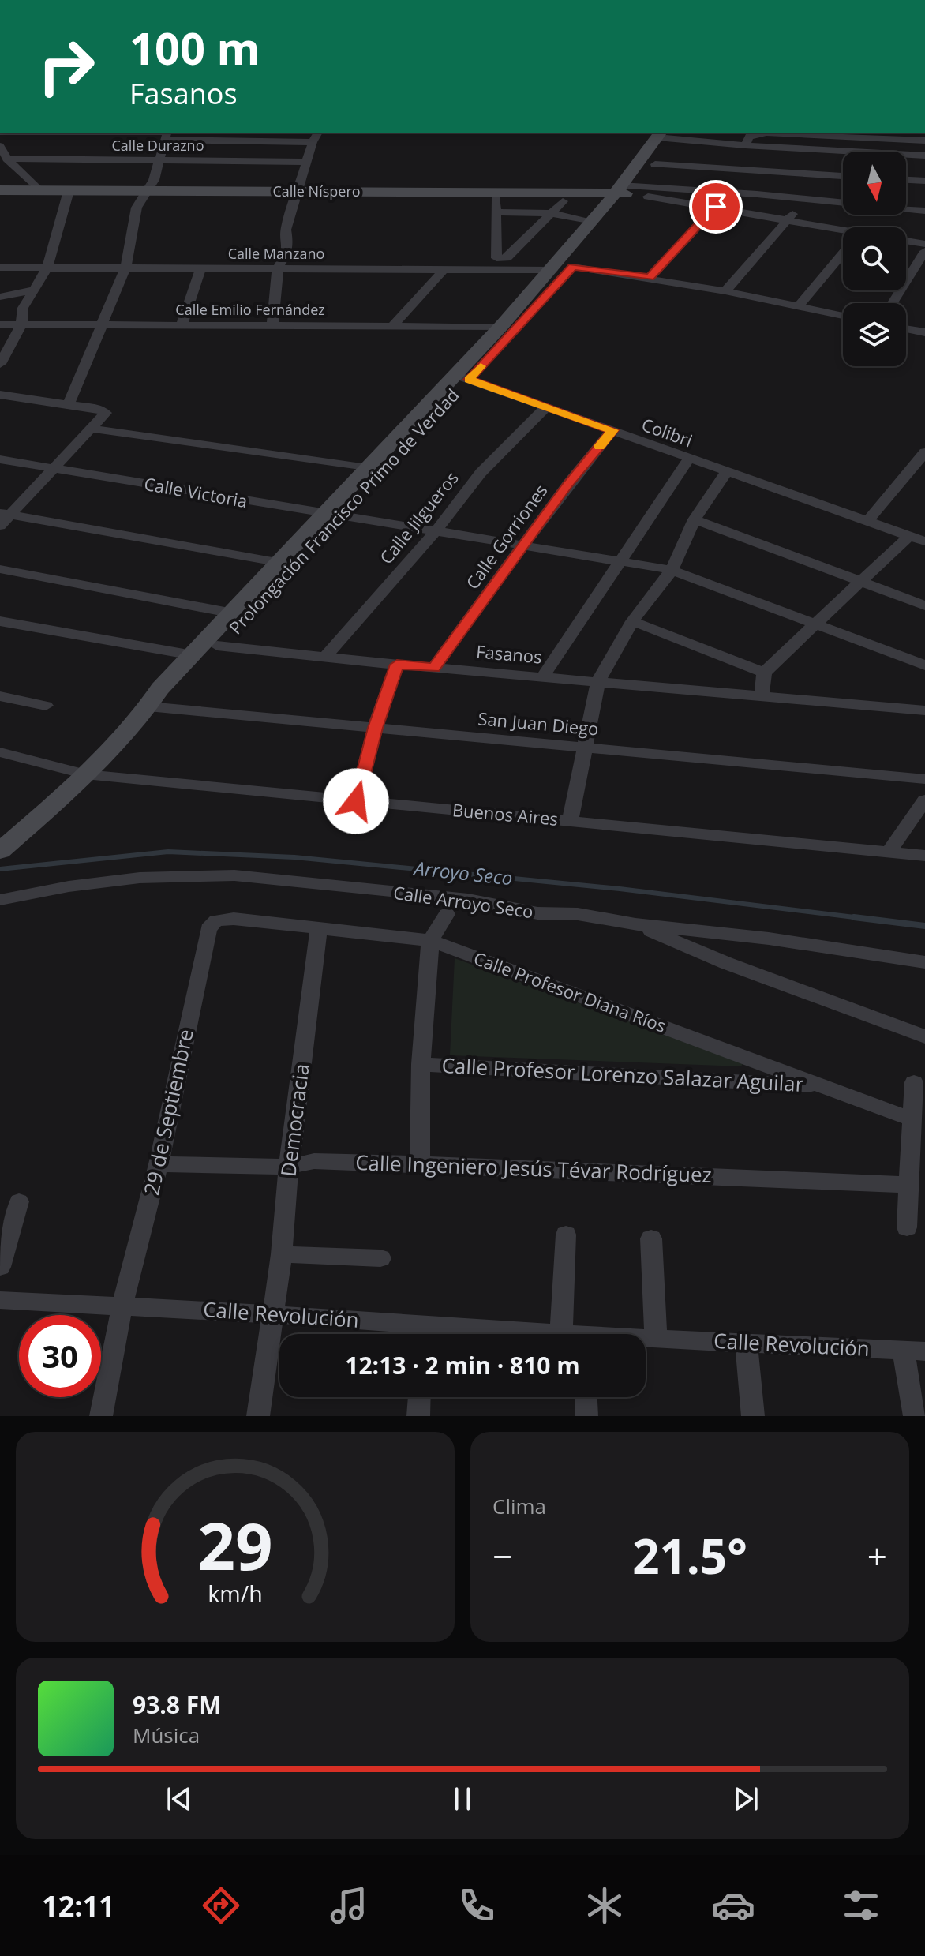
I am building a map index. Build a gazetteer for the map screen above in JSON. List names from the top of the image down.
{
  "streets": {
    "main road": ["Calle Níspero", "Prolongación Francisco Primo de Verdad"],
    "street": [
      "Calle Durazno",
      "Calle Manzano",
      "Calle Emilio Fernández",
      "Colibri",
      "Calle Victoria",
      "Calle Jilgueros",
      "Calle Gorriones",
      "Fasanos",
      "San Juan Diego",
      "Buenos Aires",
      "Calle Arroyo Seco",
      "Calle Profesor Diana Ríos",
      "Calle Profesor Lorenzo Salazar Aguilar",
      "29 de Septiembre",
      "Democracia",
      "Calle Ingeniero Jesús Tévar Rodríguez",
      "Calle Revolución"
    ]
  },
  "crossings": [
    ["Calle Níspero", "Prolongación Francisco Primo de Verdad"],
    ["Calle Manzano", "Prolongación Francisco Primo de Verdad"],
    ["Calle Emilio Fernández", "Prolongación Francisco Primo de Verdad"],
    ["Colibri", "Prolongación Francisco Primo de Verdad"],
    ["Colibri", "Calle Jilgueros"],
    ["Colibri", "Calle Gorriones"],
    ["Calle Victoria", "Prolongación Francisco Primo de Verdad"],
    ["Calle Victoria", "Calle Jilgueros"],
    ["Calle Victoria", "Calle Gorriones"],
    ["Prolongación Francisco Primo de Verdad", "Fasanos"],
    ["Prolongación Francisco Primo de Verdad", "San Juan Diego"],
    ["Prolongación Francisco Primo de Verdad", "Buenos Aires"],
    ["Calle Jilgueros", "Fasanos"],
    ["Calle Gorriones", "Fasanos"],
    ["Calle Profesor Diana Ríos", "Calle Profesor Lorenzo Salazar Aguilar"],
    ["Calle Profesor Diana Ríos", "29 de Septiembre"],
    ["Calle Profesor Diana Ríos", "Democracia"],
    ["29 de Septiembre", "Calle Ingeniero Jesús Tévar Rodríguez"],
    ["29 de Septiembre", "Calle Revolución"],
    ["Democracia", "Calle Ingeniero Jesús Tévar Rodríguez"],
    ["Democracia", "Calle Revolución"]
  ],
  "water": ["Arroyo Seco"],
  "north": "bottom",
  "page": {
    "turn": ["100 m", "Fasanos"],
    "limit": "30",
    "trip": "12:13 · 2 min · 810 m",
    "tile": "Clima",
    "heat": ["−", "21.5°", "+"],
    "song": ["93.8 FM", "Música"],
    "tabs": "12:11",
    "gauge": ["29", "km/h"]
  }
}
